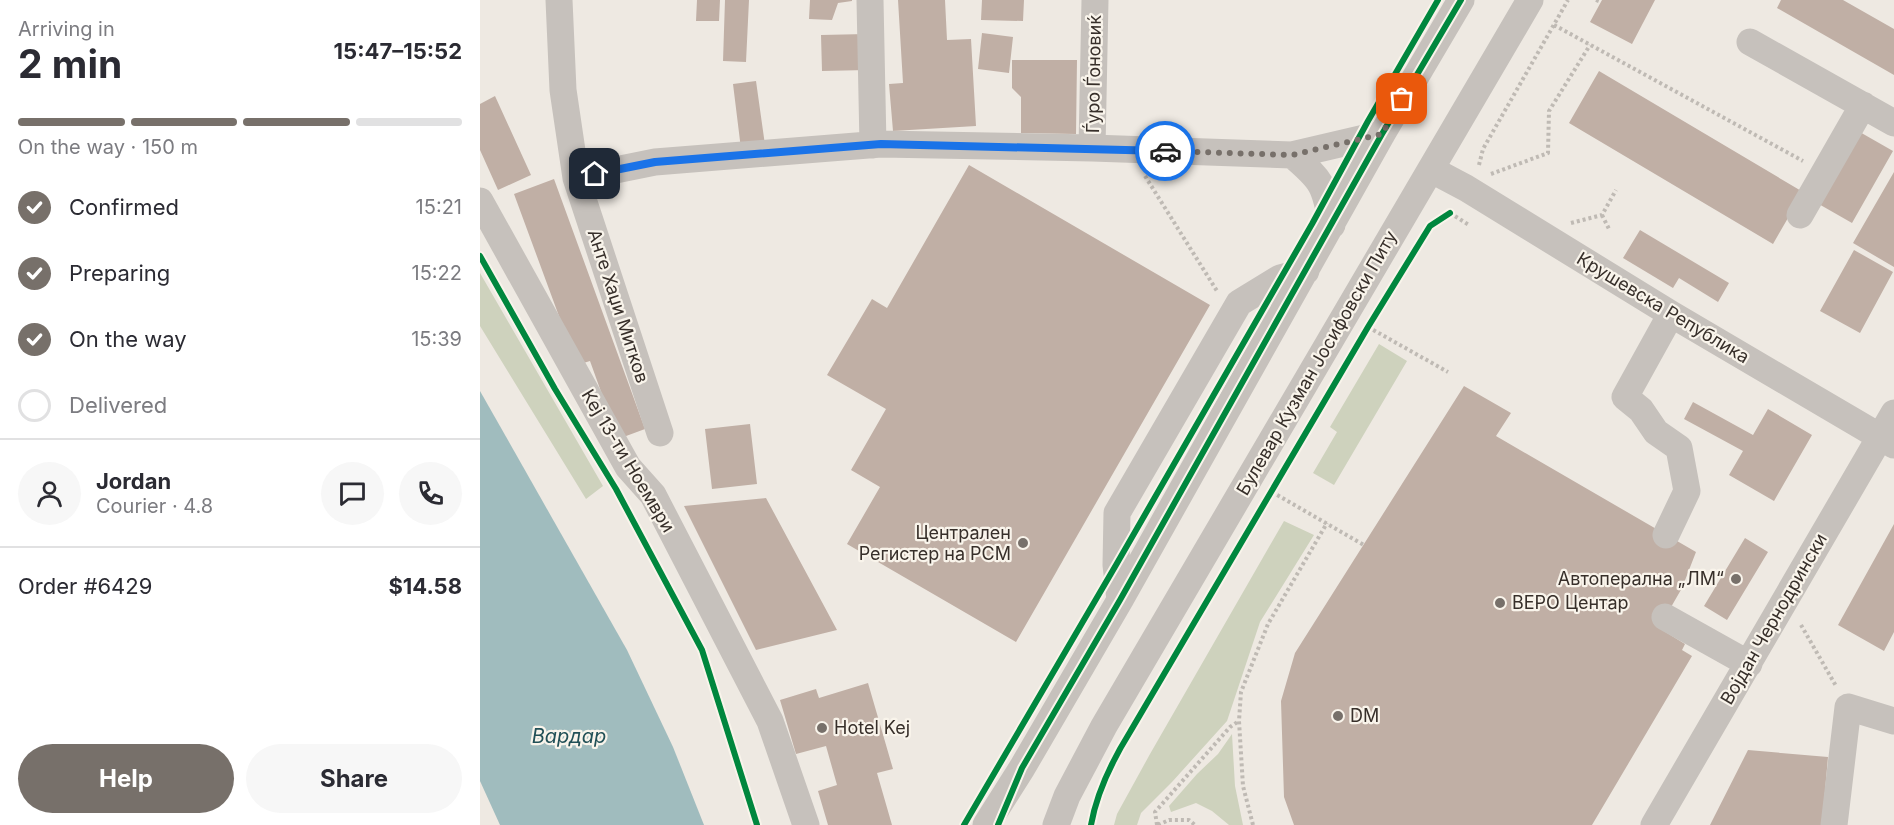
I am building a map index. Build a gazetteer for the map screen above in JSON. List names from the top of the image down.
{
  "streets": {
    "street": [
      "Ѓуро Ѓоновиќ",
      "Анте Хаџи Митков",
      "Крушевска Република",
      "Булевар Кузман Јосифовски Питу",
      "Кеј 13-ти Ноември",
      "Војдан Чернодрински"
    ]
  },
  "crossings": [
    ["Крушевска Република", "Булевар Кузман Јосифовски Питу"],
    ["Крушевска Република", "Војдан Чернодрински"]
  ],
  "water": ["Вардар"],
  "places": [
    "Централен Регистер на РСМ",
    "Автоперална „ЛМ“",
    "ВЕРО Центар",
    "DM",
    "Hotel Kej"
  ],
  "page": {
    "heading": ["2 min", "Arriving in", "15:47–15:52"],
    "panel": [
      "Jordan",
      "Courier · 4.8",
      "Order #6429",
      "$14.58"
    ],
    "bar": "On the way · 150 m",
    "list": [
      ["Confirmed", "15:21"],
      ["Preparing", "15:22"],
      ["On the way", "15:39"],
      "Delivered"
    ],
    "buttons": ["Help", "Share"]
  }
}
